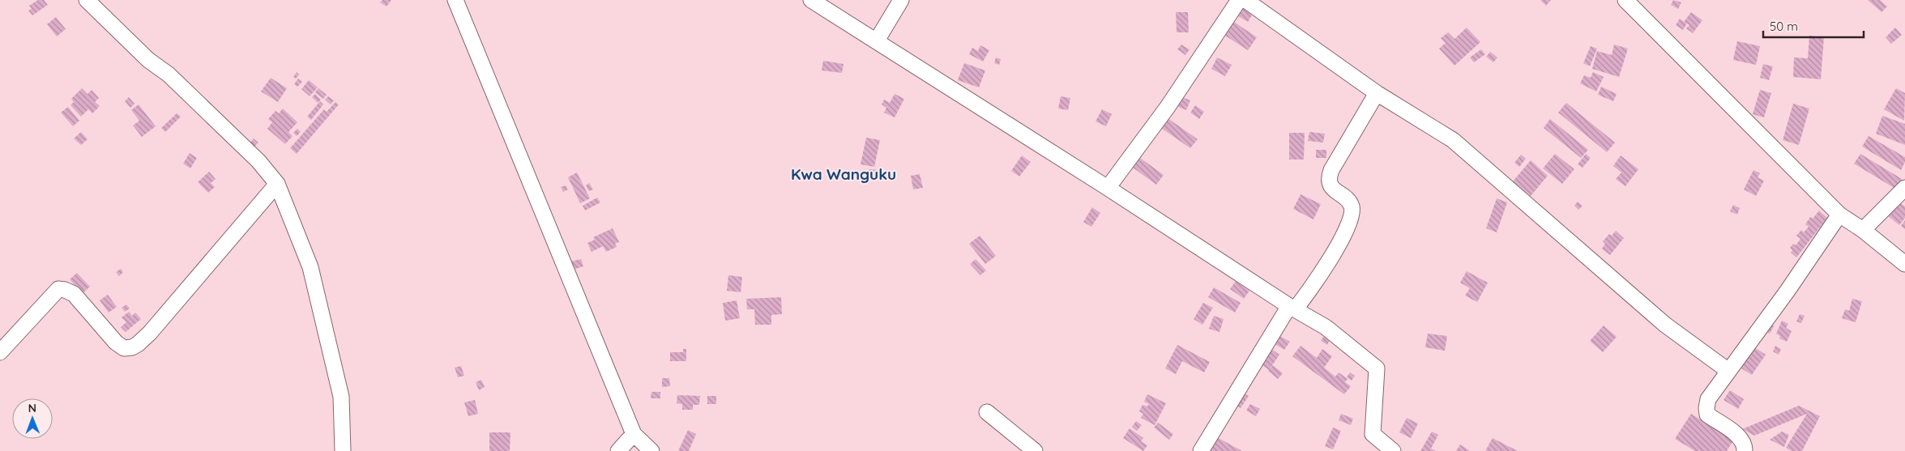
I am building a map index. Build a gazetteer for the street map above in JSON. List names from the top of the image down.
{
  "districts": ["Kwa Wanguku"],
  "scale_bar": "50 m",
  "north": "top"
}
